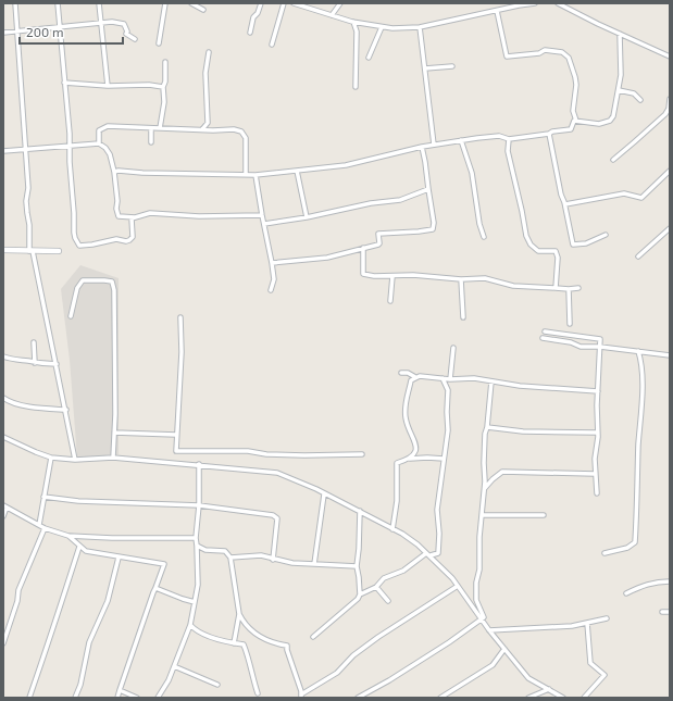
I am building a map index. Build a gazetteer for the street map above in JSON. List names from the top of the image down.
{
  "scale_bar": "200 m"
}
